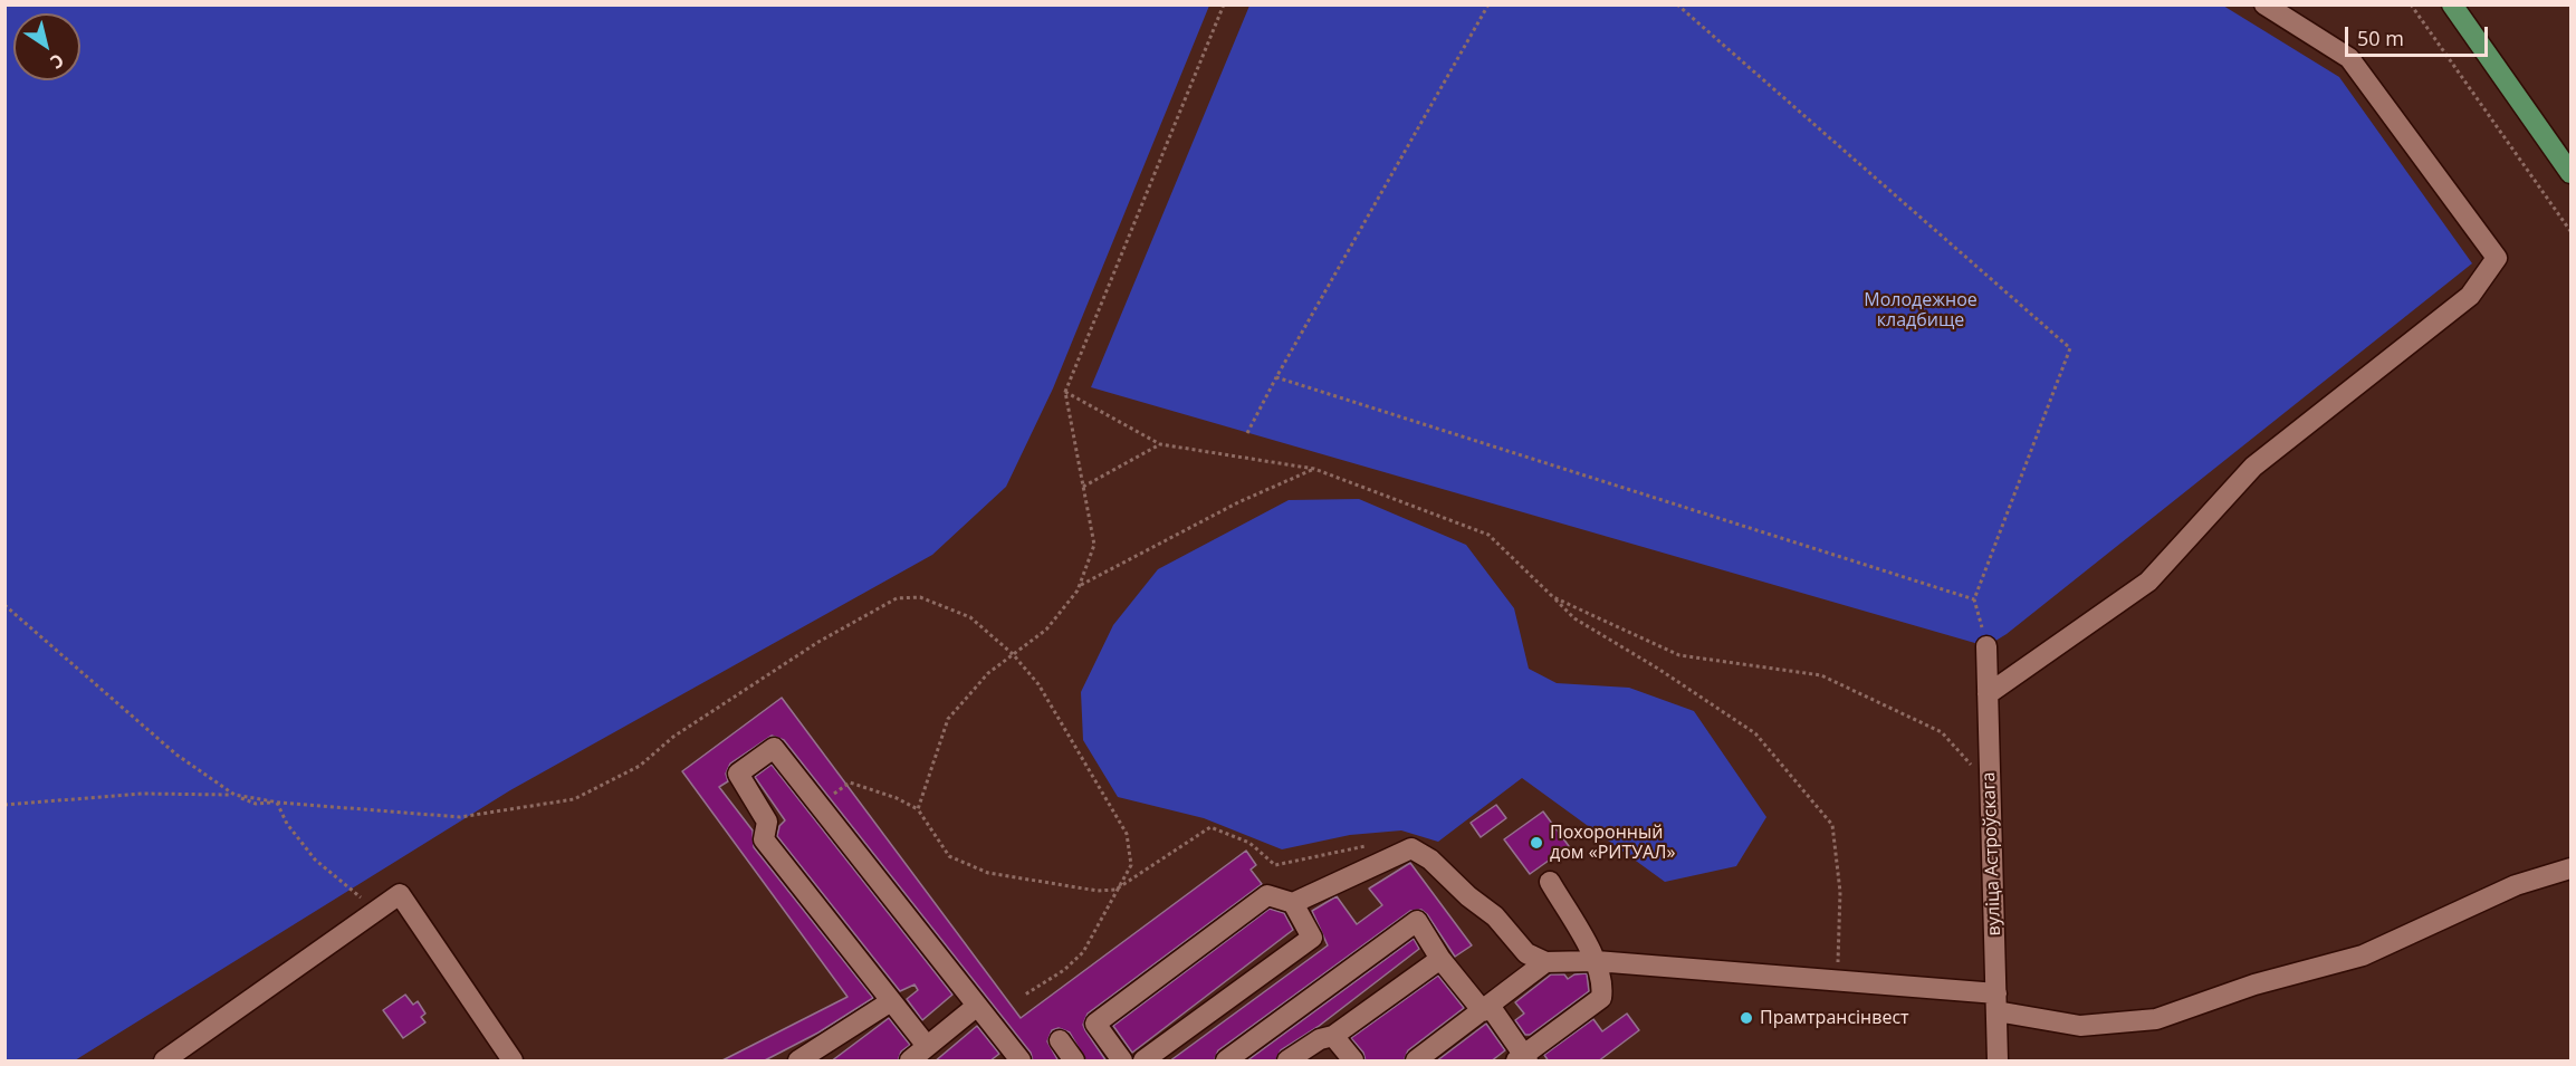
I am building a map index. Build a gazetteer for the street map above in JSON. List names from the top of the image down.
{
  "streets": {
    "street": ["вуліца Астроўскага"]
  },
  "parks": ["Молодежное кладбище"],
  "places": ["Похоронный дом «РИТУАЛ»", "Прамтрансінвест"],
  "scale_bar": "50 m",
  "north": "bottom right"
}
